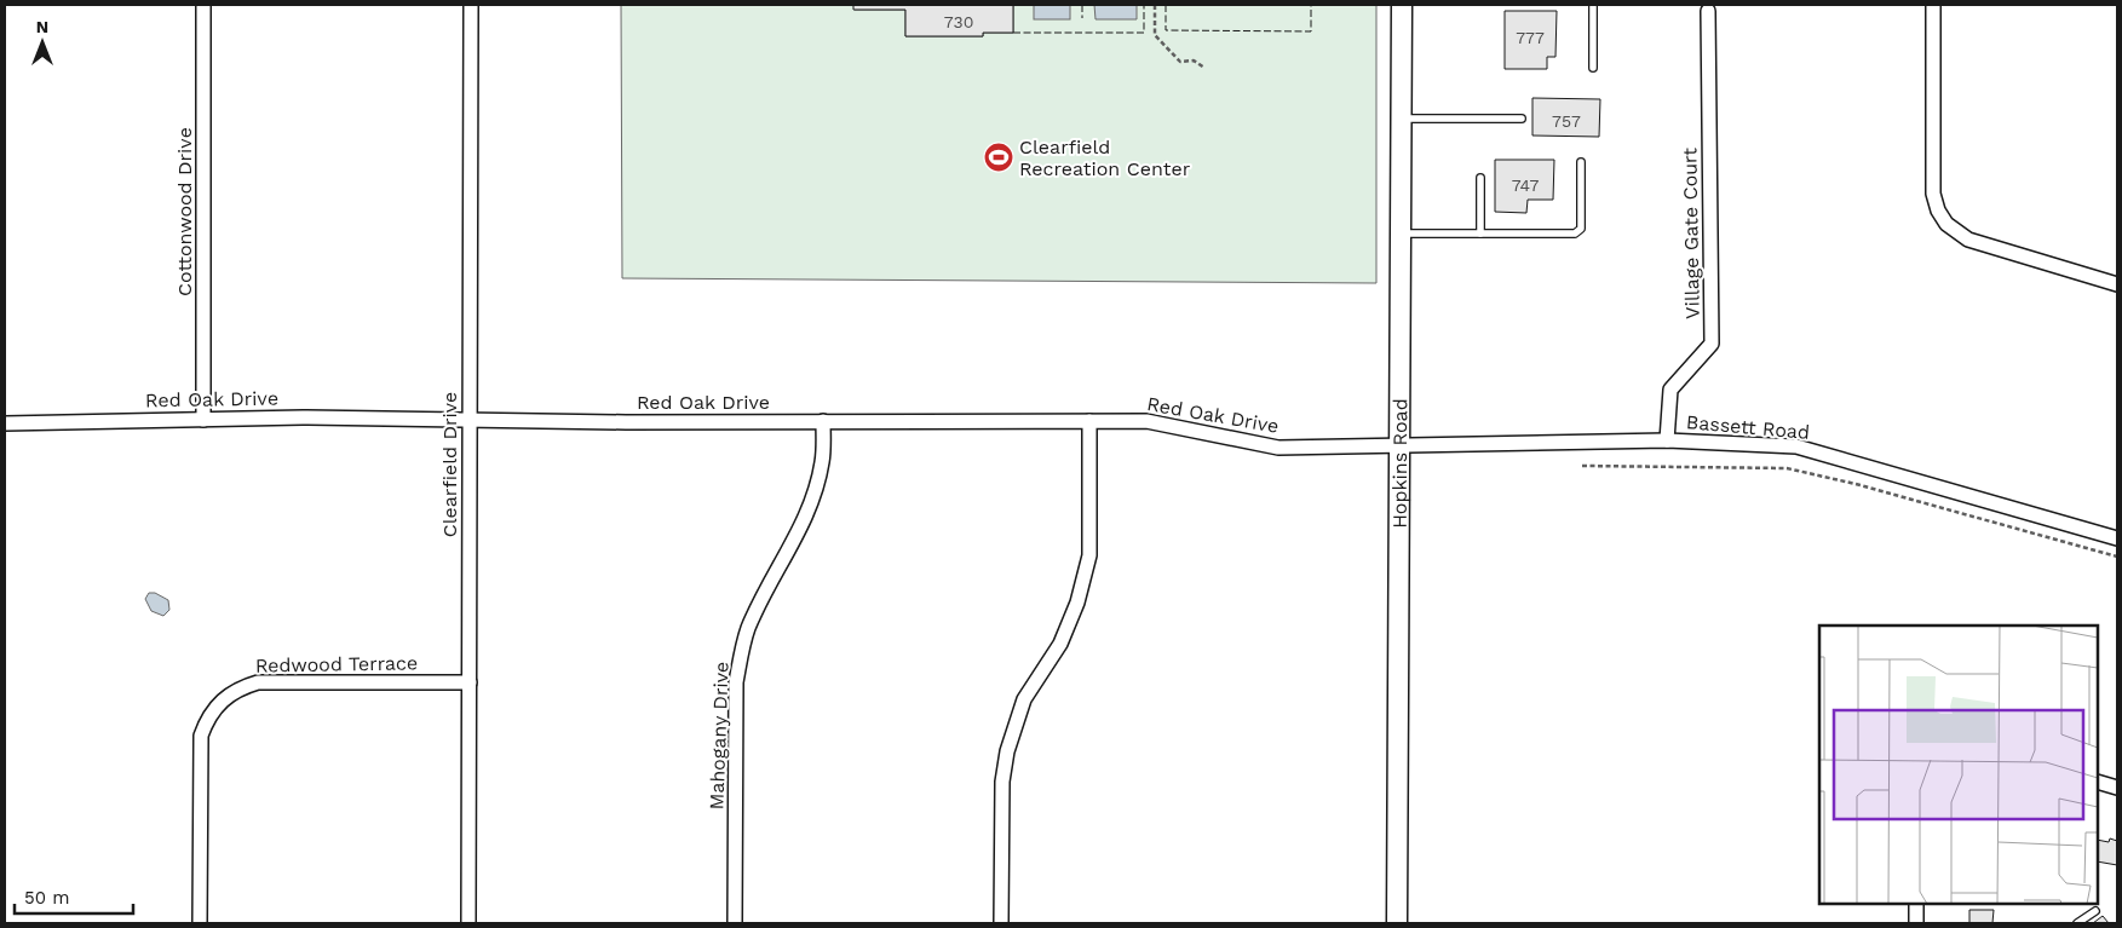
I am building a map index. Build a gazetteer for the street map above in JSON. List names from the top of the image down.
{
  "streets": {
    "street": [
      "Cottonwood Drive",
      "Village Gate Court",
      "Red Oak Drive",
      "Bassett Road",
      "Hopkins Road",
      "Clearfield Drive",
      "Redwood Terrace",
      "Mahogany Drive"
    ]
  },
  "crossings": [
    ["Cottonwood Drive", "Red Oak Drive"],
    ["Village Gate Court", "Bassett Road"],
    ["Red Oak Drive", "Bassett Road"],
    ["Red Oak Drive", "Hopkins Road"],
    ["Red Oak Drive", "Clearfield Drive"],
    ["Red Oak Drive", "Mahogany Drive"],
    ["Bassett Road", "Hopkins Road"],
    ["Clearfield Drive", "Redwood Terrace"]
  ],
  "places": {
    "sports": ["Clearfield Recreation Center"]
  },
  "house_numbers": [
    "730",
    "777",
    "757",
    "747"
  ],
  "scale_bar": "50 m",
  "north": "top"
}
